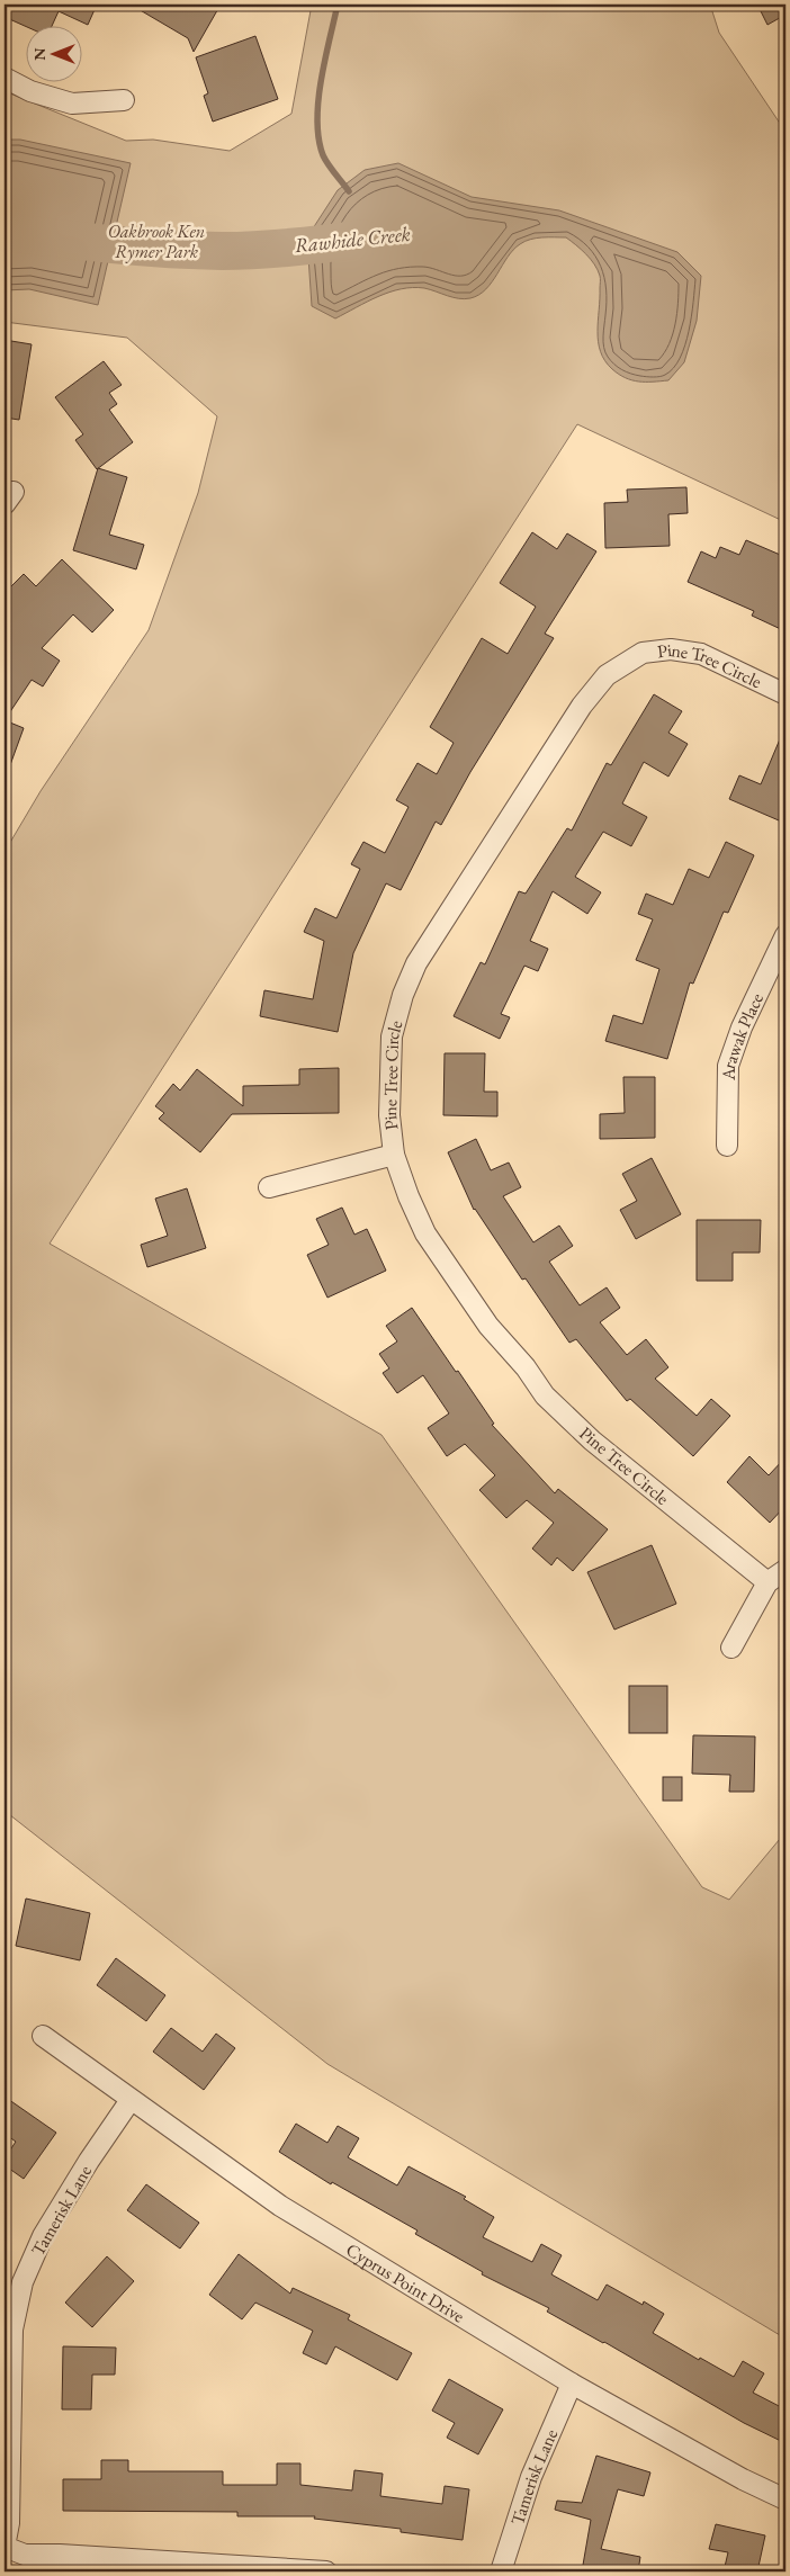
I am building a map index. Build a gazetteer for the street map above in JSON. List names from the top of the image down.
{
  "streets": {
    "street": [
      "Pine Tree Circle",
      "Arawak Place",
      "Tamerisk Lane",
      "Cyprus Point Drive"
    ]
  },
  "crossings": [
    ["Tamerisk Lane", "Cyprus Point Drive"]
  ],
  "water": ["Rawhide Creek"],
  "parks": ["Oakbrook Ken Rymer Park"],
  "north": "left"
}
